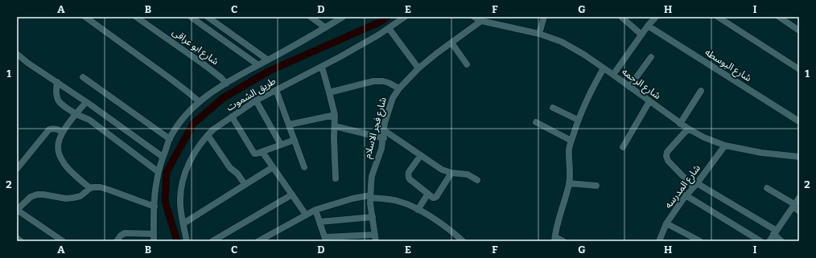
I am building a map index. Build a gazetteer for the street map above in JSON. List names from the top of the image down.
{
  "streets": {
    "street": [
      "شارع ابو عراقى",
      "شارع البوسطه",
      "شارع الرحمه",
      "طريق الشموت",
      "شارع فجر الاسلام",
      "شارع المدرسه"
    ]
  },
  "crossings": [
    ["شارع الرحمه", "شارع فجر الاسلام"],
    ["شارع الرحمه", "شارع المدرسه"]
  ],
  "grid": {
    "columns": [
      "A",
      "B",
      "C",
      "D",
      "E",
      "F",
      "G",
      "H",
      "I"
    ],
    "rows": ["1", "2"]
  }
}
